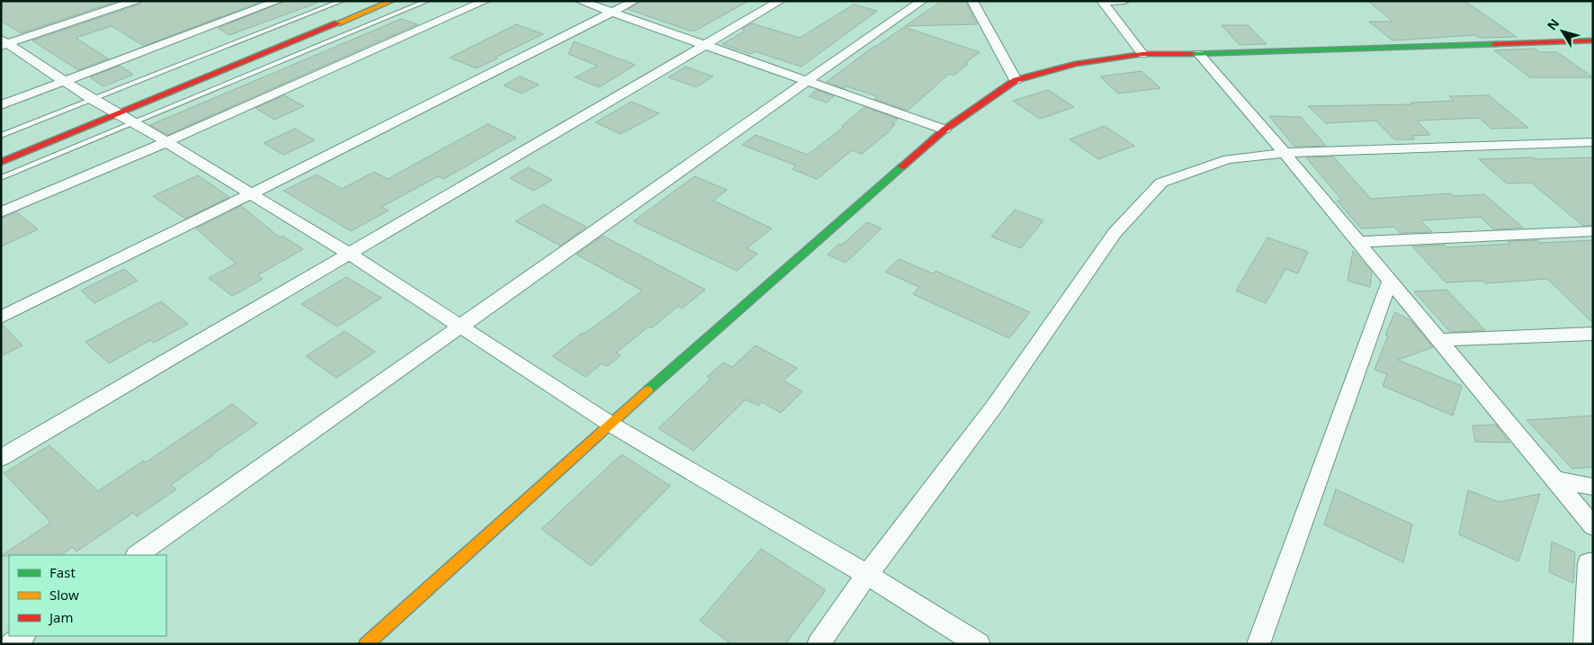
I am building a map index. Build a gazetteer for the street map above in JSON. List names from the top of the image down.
{
  "legend": ["Fast", "Slow", "Jam"],
  "north": "top left"
}
